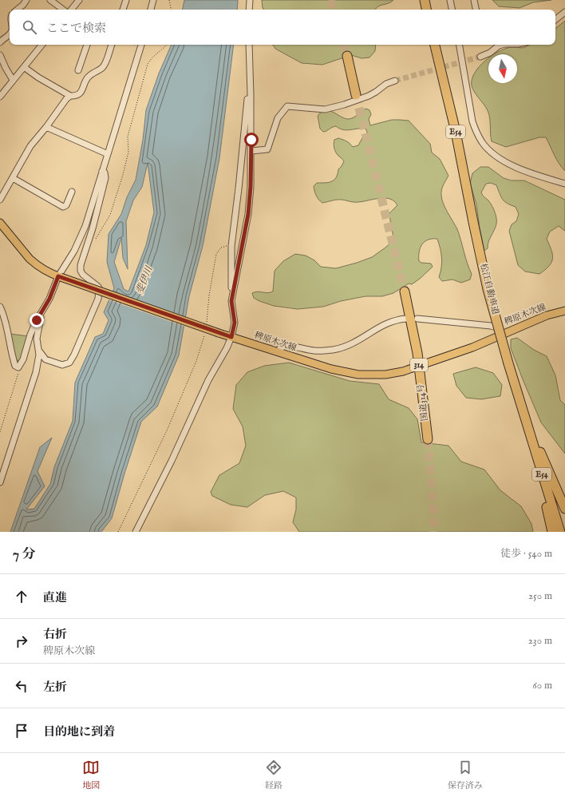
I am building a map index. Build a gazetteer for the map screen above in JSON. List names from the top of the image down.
{
  "streets": {
    "highway": [
      "E54",
      "松江自動車道",
      "314",
      "国道314号"
    ],
    "main road": ["稗原木次線"]
  },
  "crossings": [
    ["稗原木次線", "国道314号"]
  ],
  "water": ["斐伊川"],
  "north": "bottom",
  "page": {
    "search": "ここで検索",
    "heading": ["7 分", "徒歩 · 540 m"],
    "list": [
      ["直進", "250 m"],
      ["右折", "稗原木次線", "230 m"],
      ["左折", "60 m"],
      "目的地に到着"
    ],
    "nav": ["地図", "経路", "保存済み"]
  }
}
